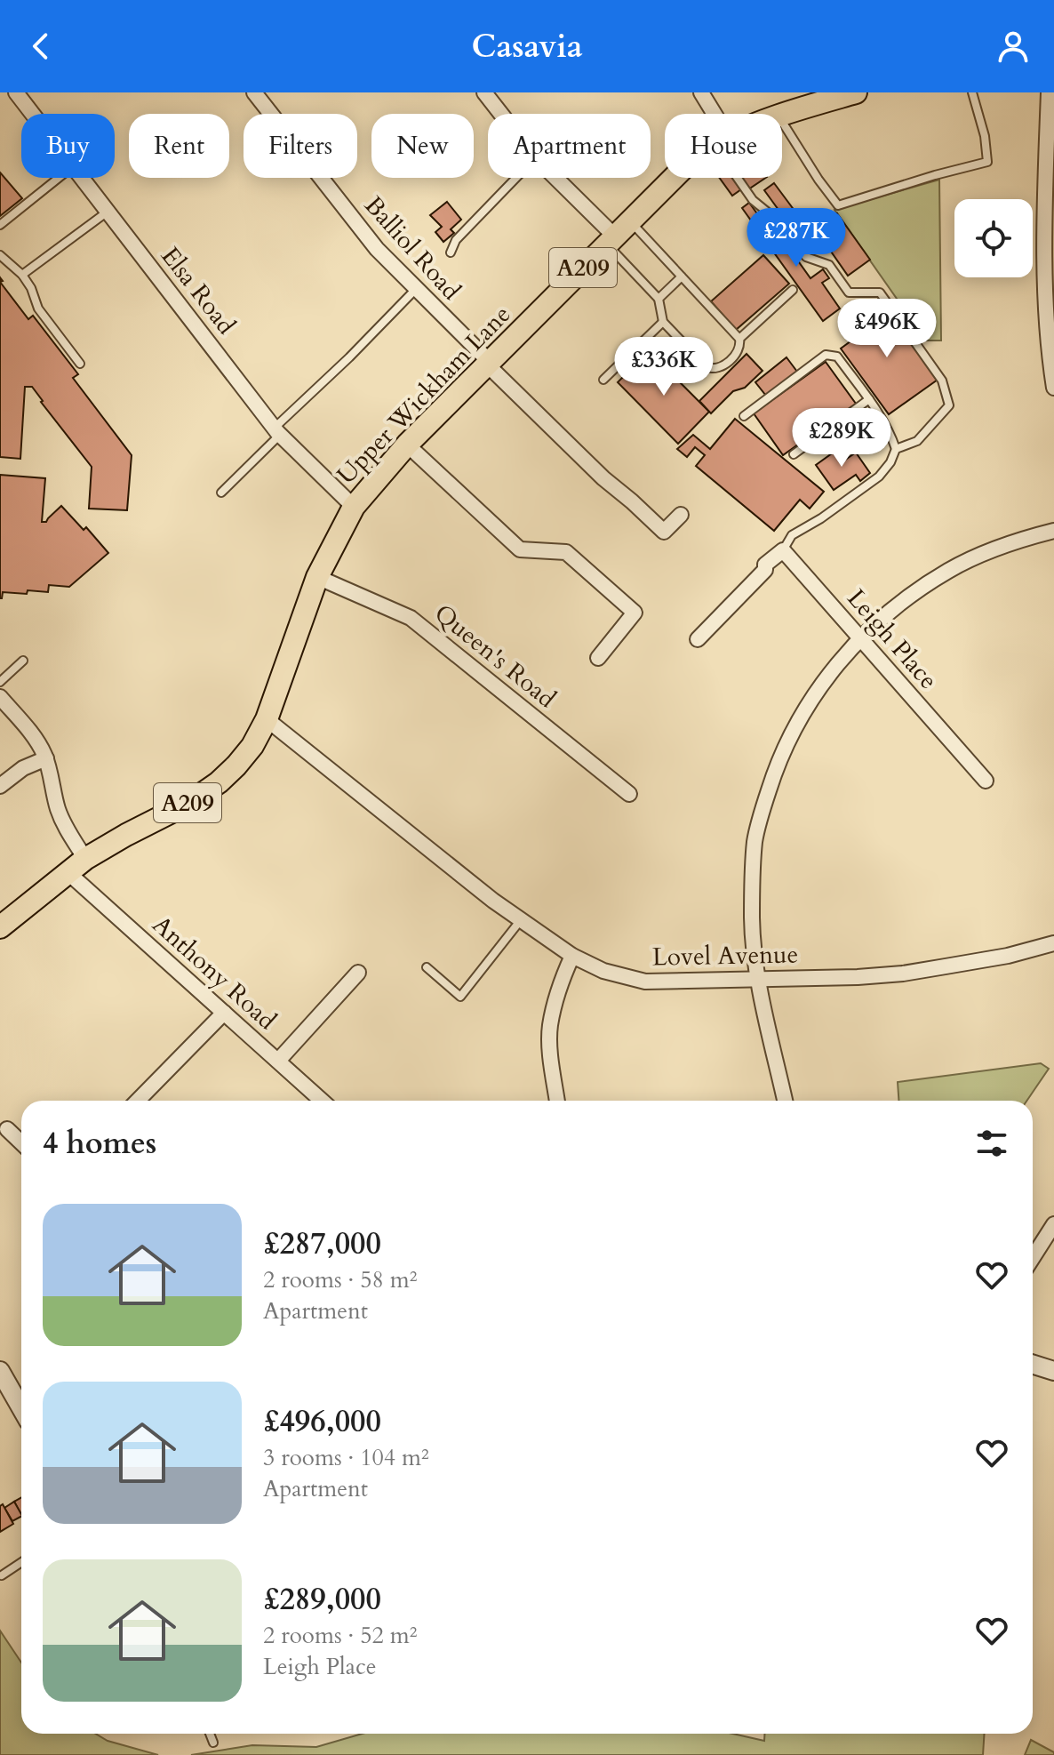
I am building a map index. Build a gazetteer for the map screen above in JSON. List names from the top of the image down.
{
  "streets": {
    "main road": ["A209", "Upper Wickham Lane"],
    "street": [
      "Balliol Road",
      "Elsa Road",
      "Leigh Place",
      "Queen's Road",
      "Lovel Avenue",
      "Anthony Road"
    ]
  },
  "crossings": [
    ["Balliol Road", "Upper Wickham Lane"],
    ["Elsa Road", "Upper Wickham Lane"],
    ["Upper Wickham Lane", "Queen's Road"],
    ["Upper Wickham Lane", "Lovel Avenue"],
    ["Upper Wickham Lane", "Anthony Road"]
  ],
  "page": {
    "header": "Casavia",
    "chip": [
      "Buy",
      "Rent",
      "Filters",
      "New",
      "Apartment",
      "House"
    ],
    "price": [
      "£287K",
      "£496K",
      "£336K",
      "£289K"
    ],
    "heading": "4 homes",
    "list": [
      {
        "name": "£287,000",
        "note": "2 rooms · 58 m² · Apartment"
      },
      {
        "name": "£496,000",
        "note": "3 rooms · 104 m² · Apartment"
      },
      {
        "name": "£289,000",
        "note": "2 rooms · 52 m² · Leigh Place"
      }
    ]
  }
}
